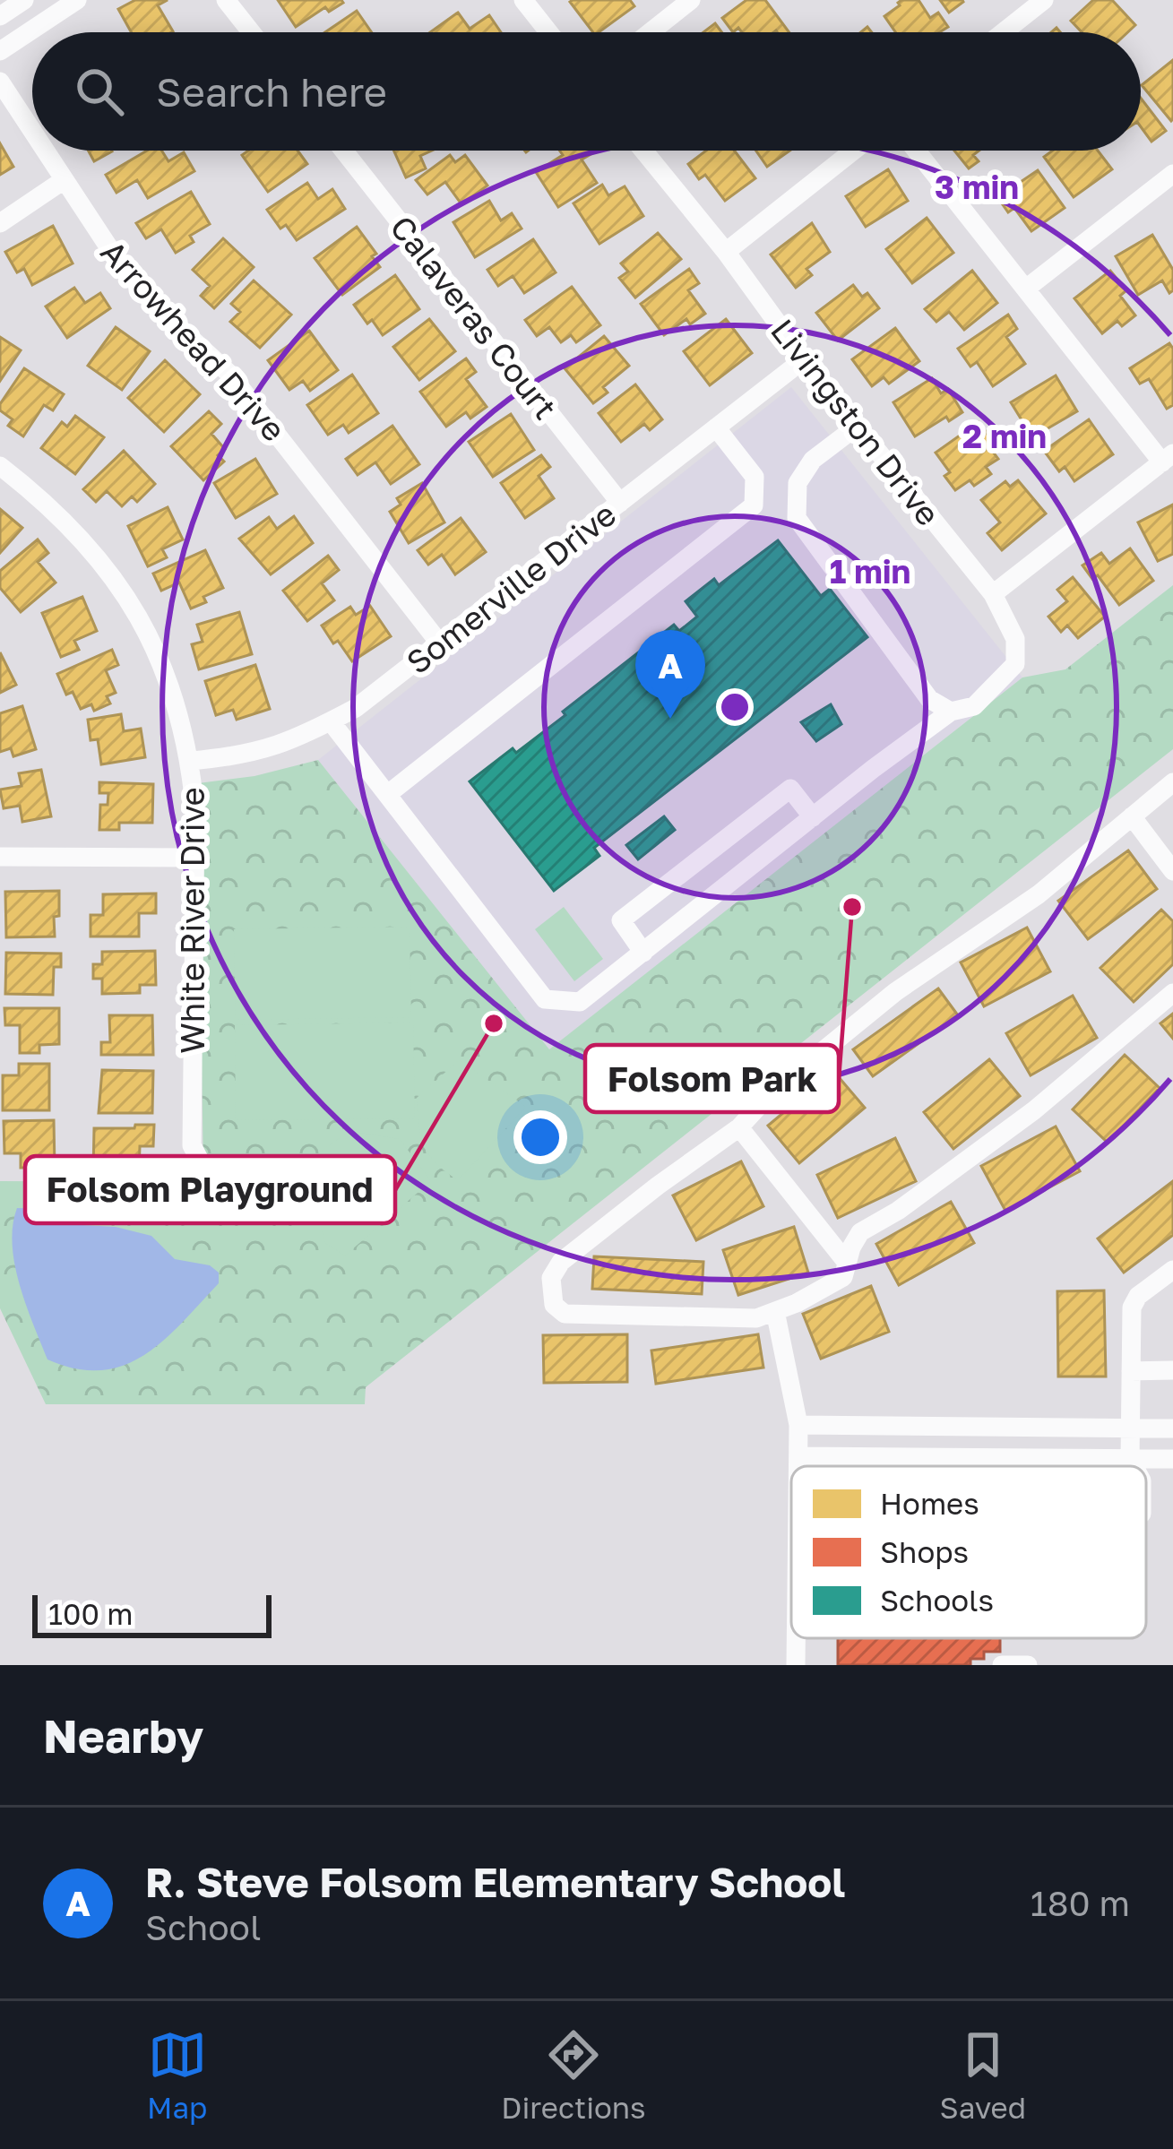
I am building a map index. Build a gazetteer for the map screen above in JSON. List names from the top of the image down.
{
  "streets": {
    "street": [
      "Calaveras Court",
      "Arrowhead Drive",
      "Livingston Drive",
      "Somerville Drive",
      "White River Drive"
    ]
  },
  "crossings": [
    ["Calaveras Court", "Somerville Drive"],
    ["Arrowhead Drive", "Somerville Drive"],
    ["Livingston Drive", "Somerville Drive"],
    ["Somerville Drive", "White River Drive"]
  ],
  "places": ["Folsom Park", "Folsom Playground"],
  "legend": ["Homes", "Shops", "Schools"],
  "scale_bar": "100 m",
  "page": {
    "search": "Search here",
    "pins": "A",
    "scale": "100 m",
    "heading": "Nearby",
    "list": [
      {
        "mark": "A",
        "name": "R. Steve Folsom Elementary School",
        "note": "School",
        "value": "180 m"
      }
    ],
    "nav": ["Map", "Directions", "Saved"]
  },
  "rings": ["3 min", "2 min", "1 min"]
}
